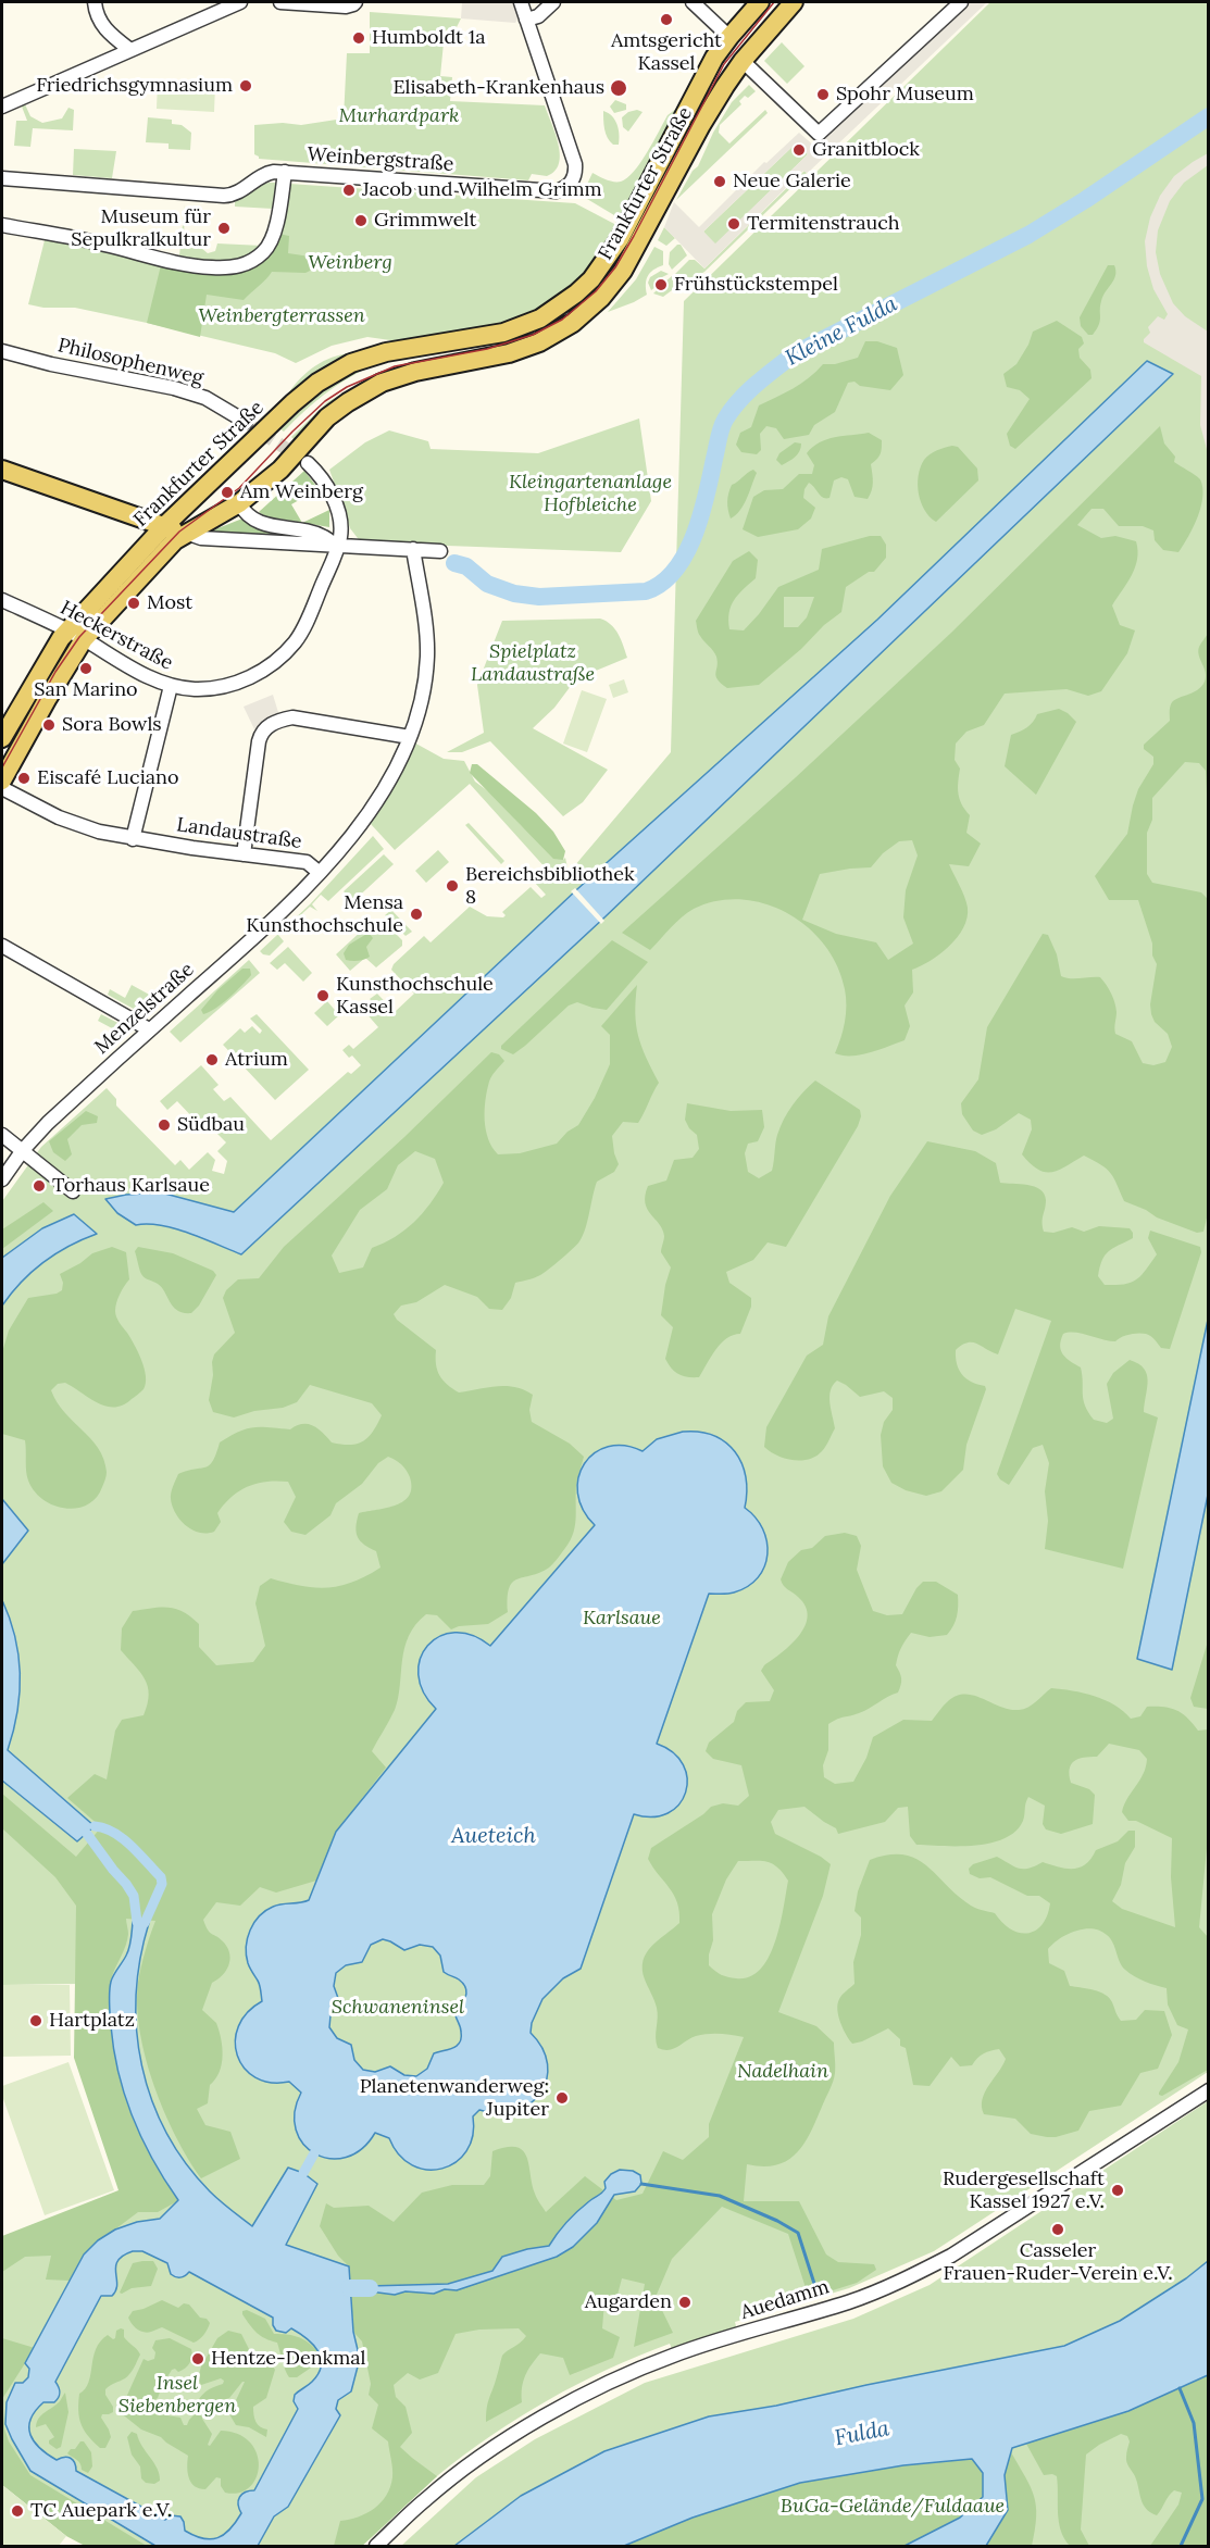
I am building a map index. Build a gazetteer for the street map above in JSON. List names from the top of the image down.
{
  "streets": {
    "main road": ["Frankfurter Straße"],
    "street": [
      "Weinbergstraße",
      "Philosophenweg",
      "Heckerstraße",
      "Landaustraße",
      "Menzelstraße",
      "Auedamm"
    ]
  },
  "crossings": [
    ["Frankfurter Straße", "Heckerstraße"],
    ["Landaustraße", "Menzelstraße"]
  ],
  "water": ["Kleine Fulda", "Aueteich", "Fulda"],
  "parks": [
    "Murhardpark",
    "Weinberg",
    "Weinbergterrassen",
    "Kleingartenanlage Hofbleiche",
    "Spielplatz Landaustraße",
    "Karlsaue",
    "Schwaneninsel",
    "Nadelhain",
    "Insel Siebenbergen",
    "BuGa-Gelände/Fuldaaue"
  ],
  "places": [
    "Amtsgericht Kassel",
    "Humboldt 1a",
    "Friedrichsgymnasium",
    "Elisabeth-Krankenhaus",
    "Spohr Museum",
    "Granitblock",
    "Neue Galerie",
    "Jacob und Wilhelm Grimm",
    "Grimmwelt",
    "Termitenstrauch",
    "Museum für Sepulkralkultur",
    "Frühstückstempel",
    "Am Weinberg",
    "Most",
    "San Marino",
    "Sora Bowls",
    "Eiscafé Luciano",
    "Bereichsbibliothek 8",
    "Mensa Kunsthochschule",
    "Kunsthochschule Kassel",
    "Atrium",
    "Südbau",
    "Torhaus Karlsaue",
    "Hartplatz",
    "Planetenwanderweg: Jupiter",
    "Rudergesellschaft Kassel 1927 e.V.",
    "Casseler Frauen-Ruder-Verein e.V.",
    "Augarden",
    "Hentze-Denkmal",
    "TC Auepark e.V."
  ]
}
